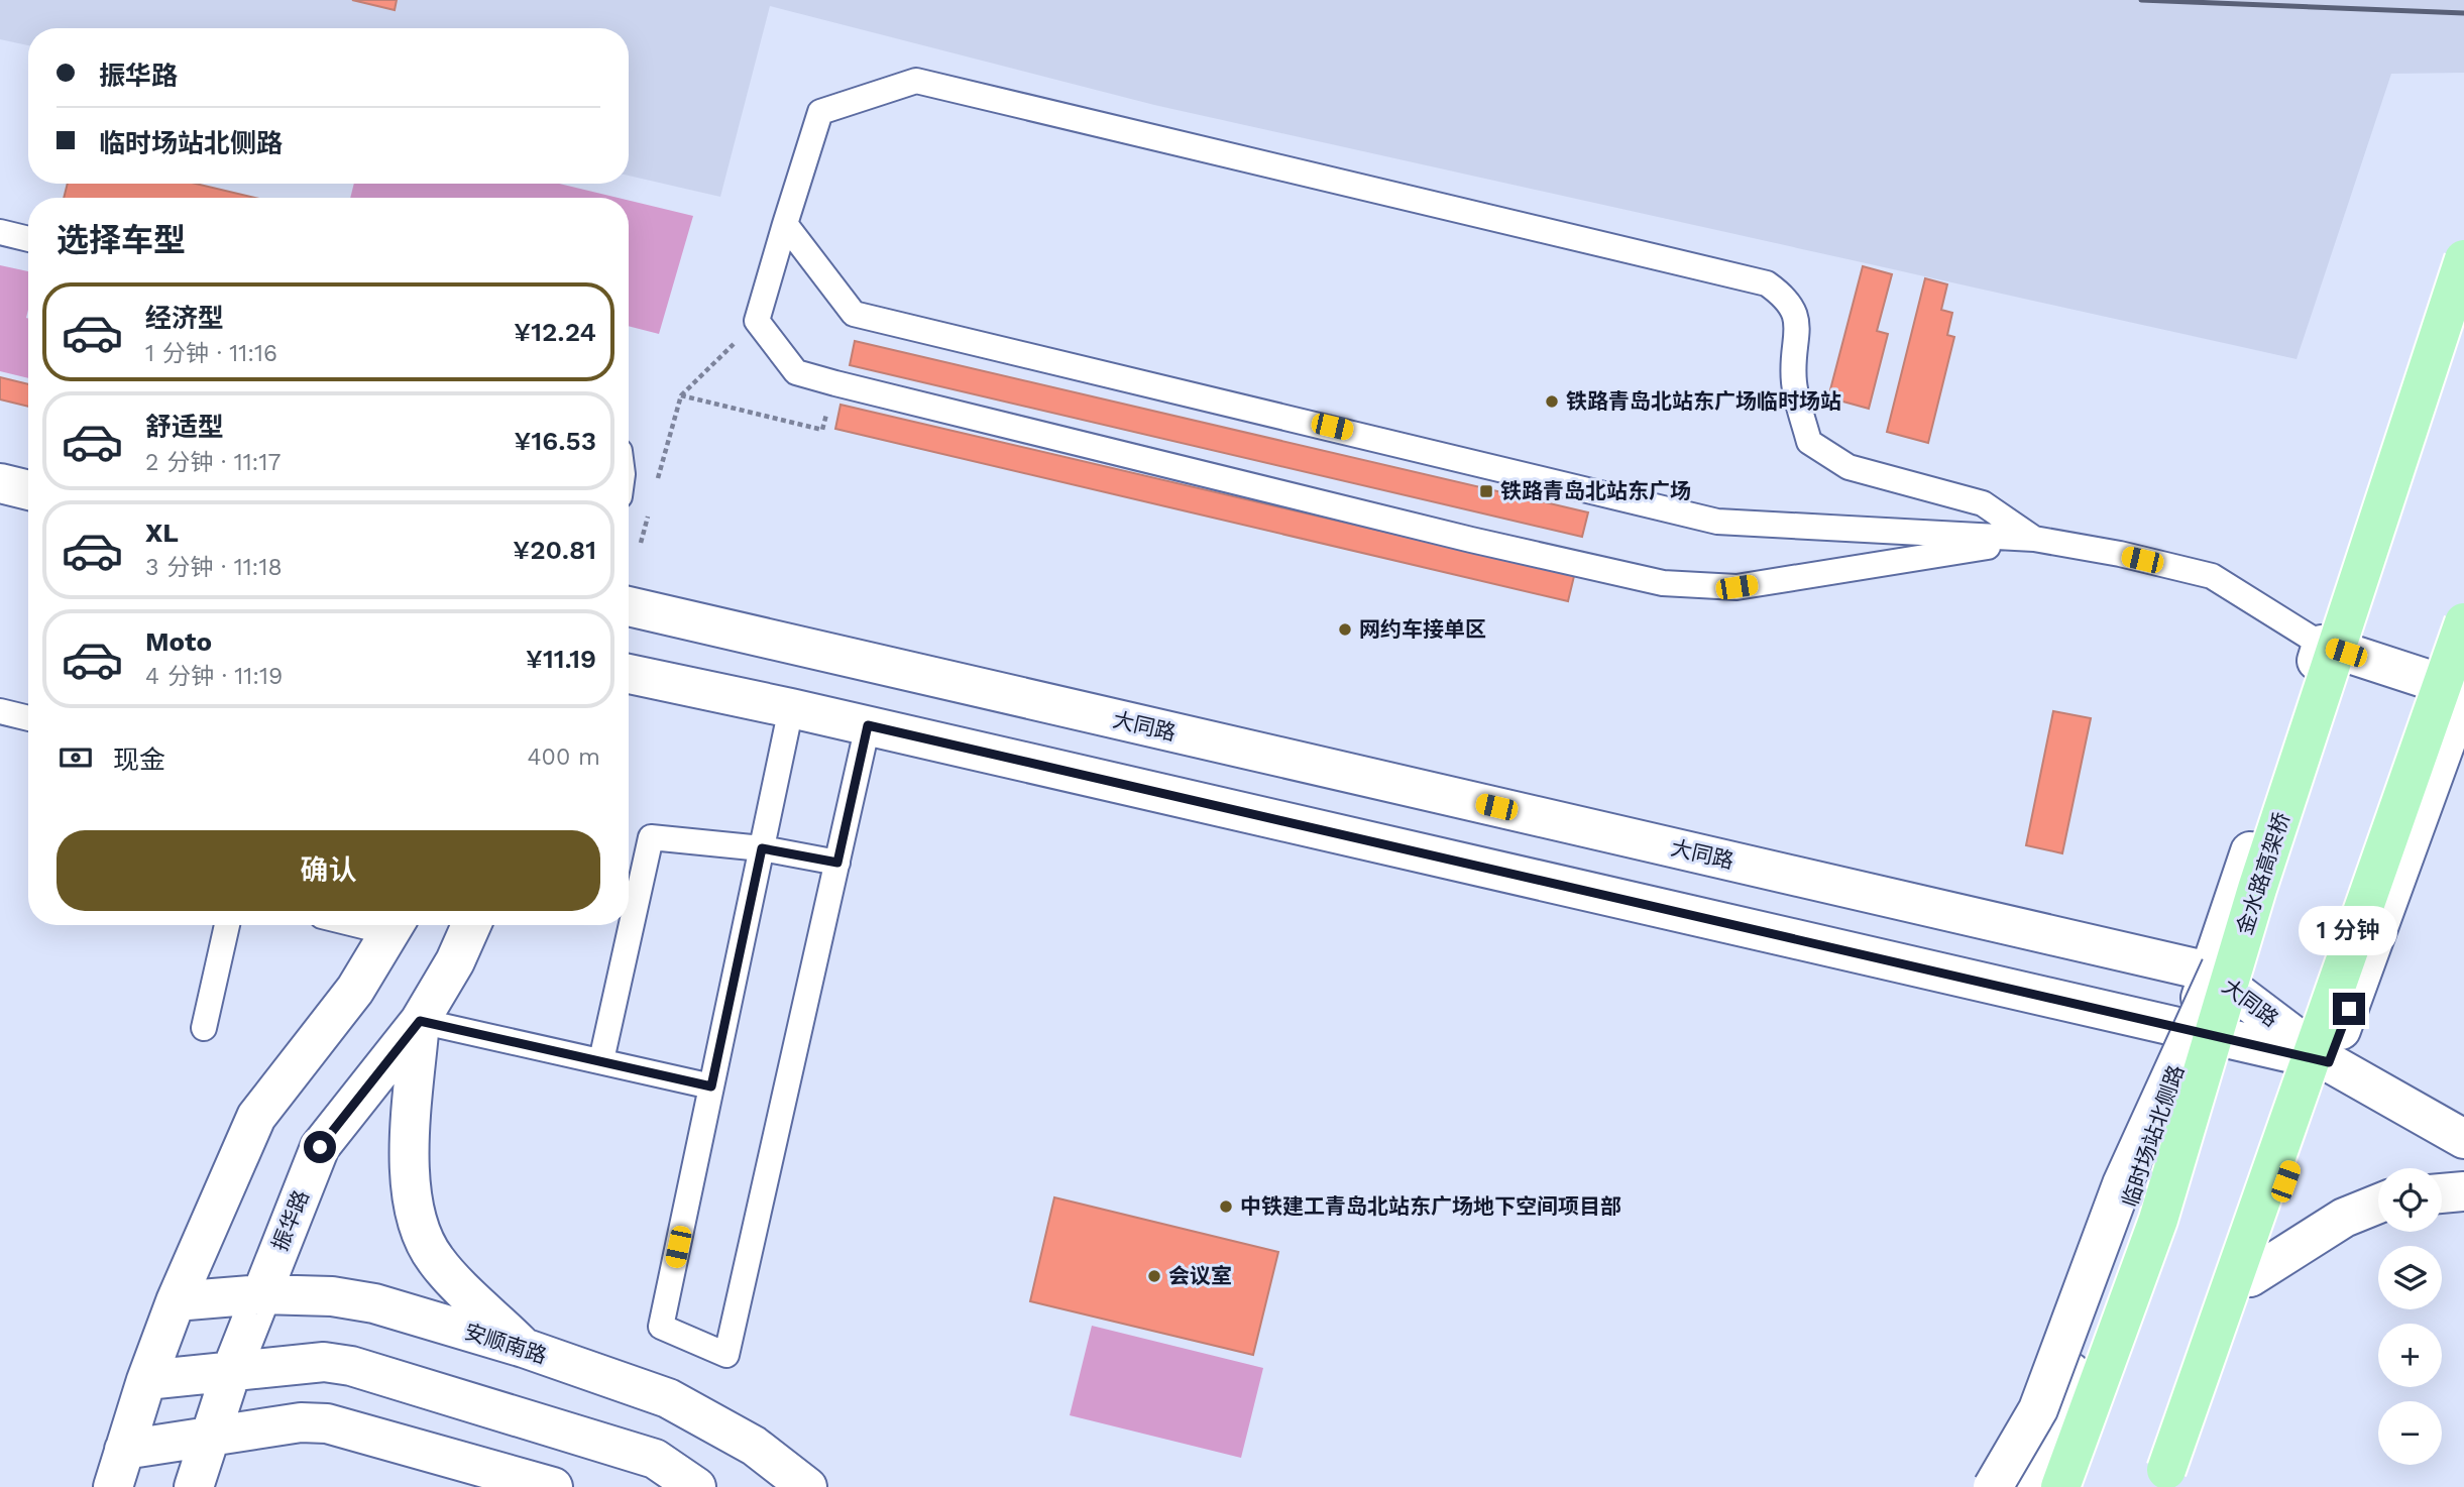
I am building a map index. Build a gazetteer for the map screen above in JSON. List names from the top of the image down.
{
  "streets": {
    "main road": ["金水路高架桥"],
    "street": [
      "大同路",
      "临时场站北侧路",
      "振华路",
      "安顺南路"
    ]
  },
  "crossings": [
    ["大同路", "临时场站北侧路"],
    ["振华路", "安顺南路"]
  ],
  "places": {
    "other": [
      "铁路青岛北站东广场临时场站",
      "网约车接单区",
      "中铁建工青岛北站东广场地下空间项目部",
      "会议室"
    ],
    "transit": ["铁路青岛北站东广场"]
  },
  "page": {
    "banner": ["振华路", "临时场站北侧路"],
    "heading": "选择车型",
    "list": [
      {
        "name": "经济型",
        "note": "1 分钟 · 11:16",
        "value": "¥12.24"
      },
      {
        "name": "舒适型",
        "note": "2 分钟 · 11:17",
        "value": "¥16.53"
      },
      {
        "name": "XL",
        "note": "3 分钟 · 11:18",
        "value": "¥20.81"
      },
      {
        "name": "Moto",
        "note": "4 分钟 · 11:19",
        "value": "¥11.19"
      }
    ],
    "pay": ["现金", "400 m"],
    "buttons": "确认",
    "bubble": "1 分钟",
    "map_buttons": ["+", "−"]
  }
}
